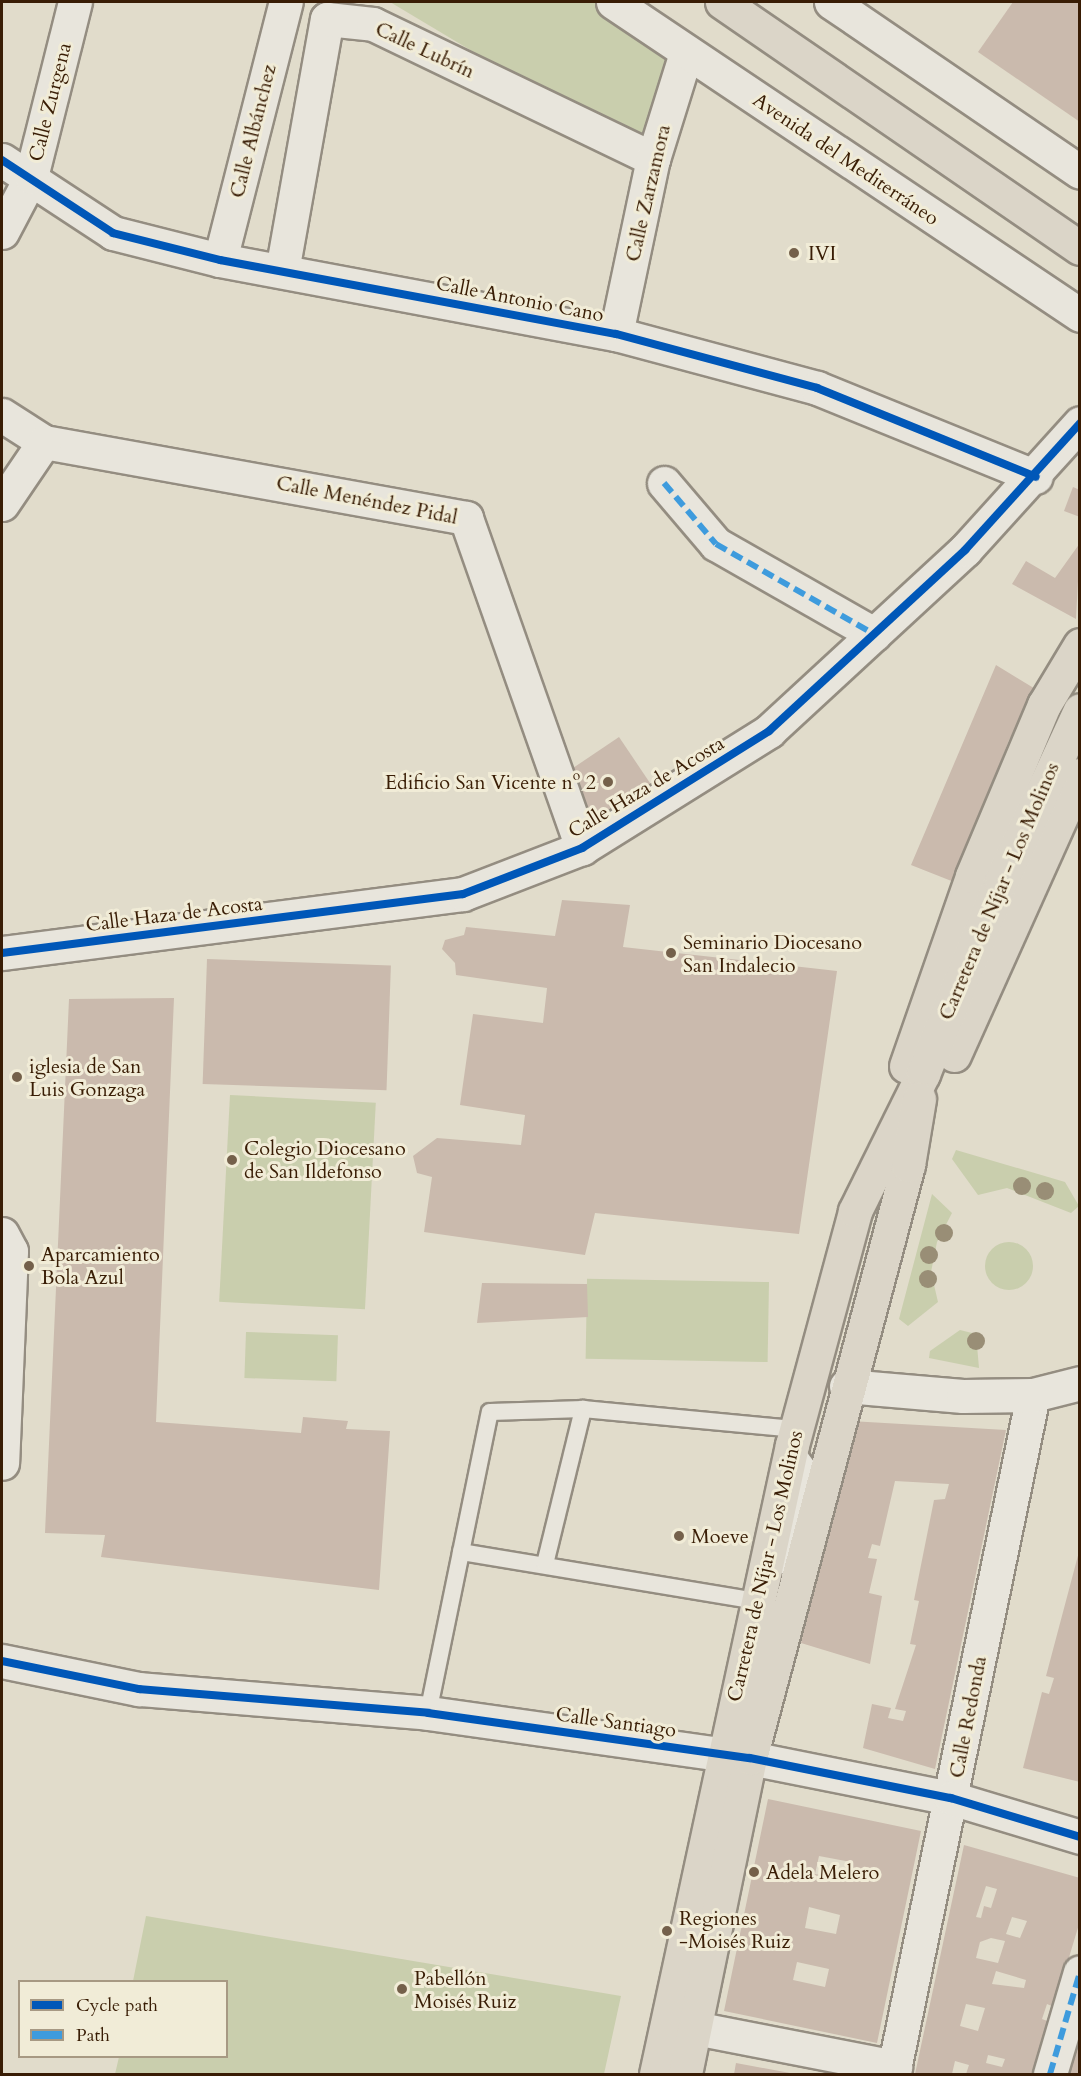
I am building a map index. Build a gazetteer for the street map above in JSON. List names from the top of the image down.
{
  "streets": {
    "main road": ["Carretera de Níjar - Los Molinos"],
    "street": [
      "Calle Lubrín",
      "Calle Zurgena",
      "Calle Albánchez",
      "Avenida del Mediterráneo",
      "Calle Zarzamora",
      "Calle Antonio Cano",
      "Calle Menéndez Pidal",
      "Calle Haza de Acosta",
      "Calle Redonda",
      "Calle Santiago"
    ]
  },
  "crossings": [
    ["Calle Lubrín", "Calle Zarzamora"],
    ["Calle Lubrín", "Calle Antonio Cano"],
    ["Calle Zurgena", "Calle Antonio Cano"],
    ["Calle Albánchez", "Calle Antonio Cano"],
    ["Avenida del Mediterráneo", "Calle Zarzamora"],
    ["Calle Zarzamora", "Calle Antonio Cano"],
    ["Calle Antonio Cano", "Calle Haza de Acosta"],
    ["Calle Menéndez Pidal", "Calle Haza de Acosta"],
    ["Carretera de Níjar - Los Molinos", "Calle Santiago"],
    ["Calle Redonda", "Calle Santiago"]
  ],
  "places": [
    "IVI",
    "Edificio San Vicente nº 2",
    "Seminario Diocesano San Indalecio",
    "iglesia de San Luis Gonzaga",
    "Colegio Diocesano de San Ildefonso",
    "Aparcamiento Bola Azul",
    "Moeve",
    "Adela Melero",
    "Regiones -Moisés Ruiz",
    "Pabellón Moisés Ruiz"
  ],
  "legend": ["Cycle path", "Path"]
}
